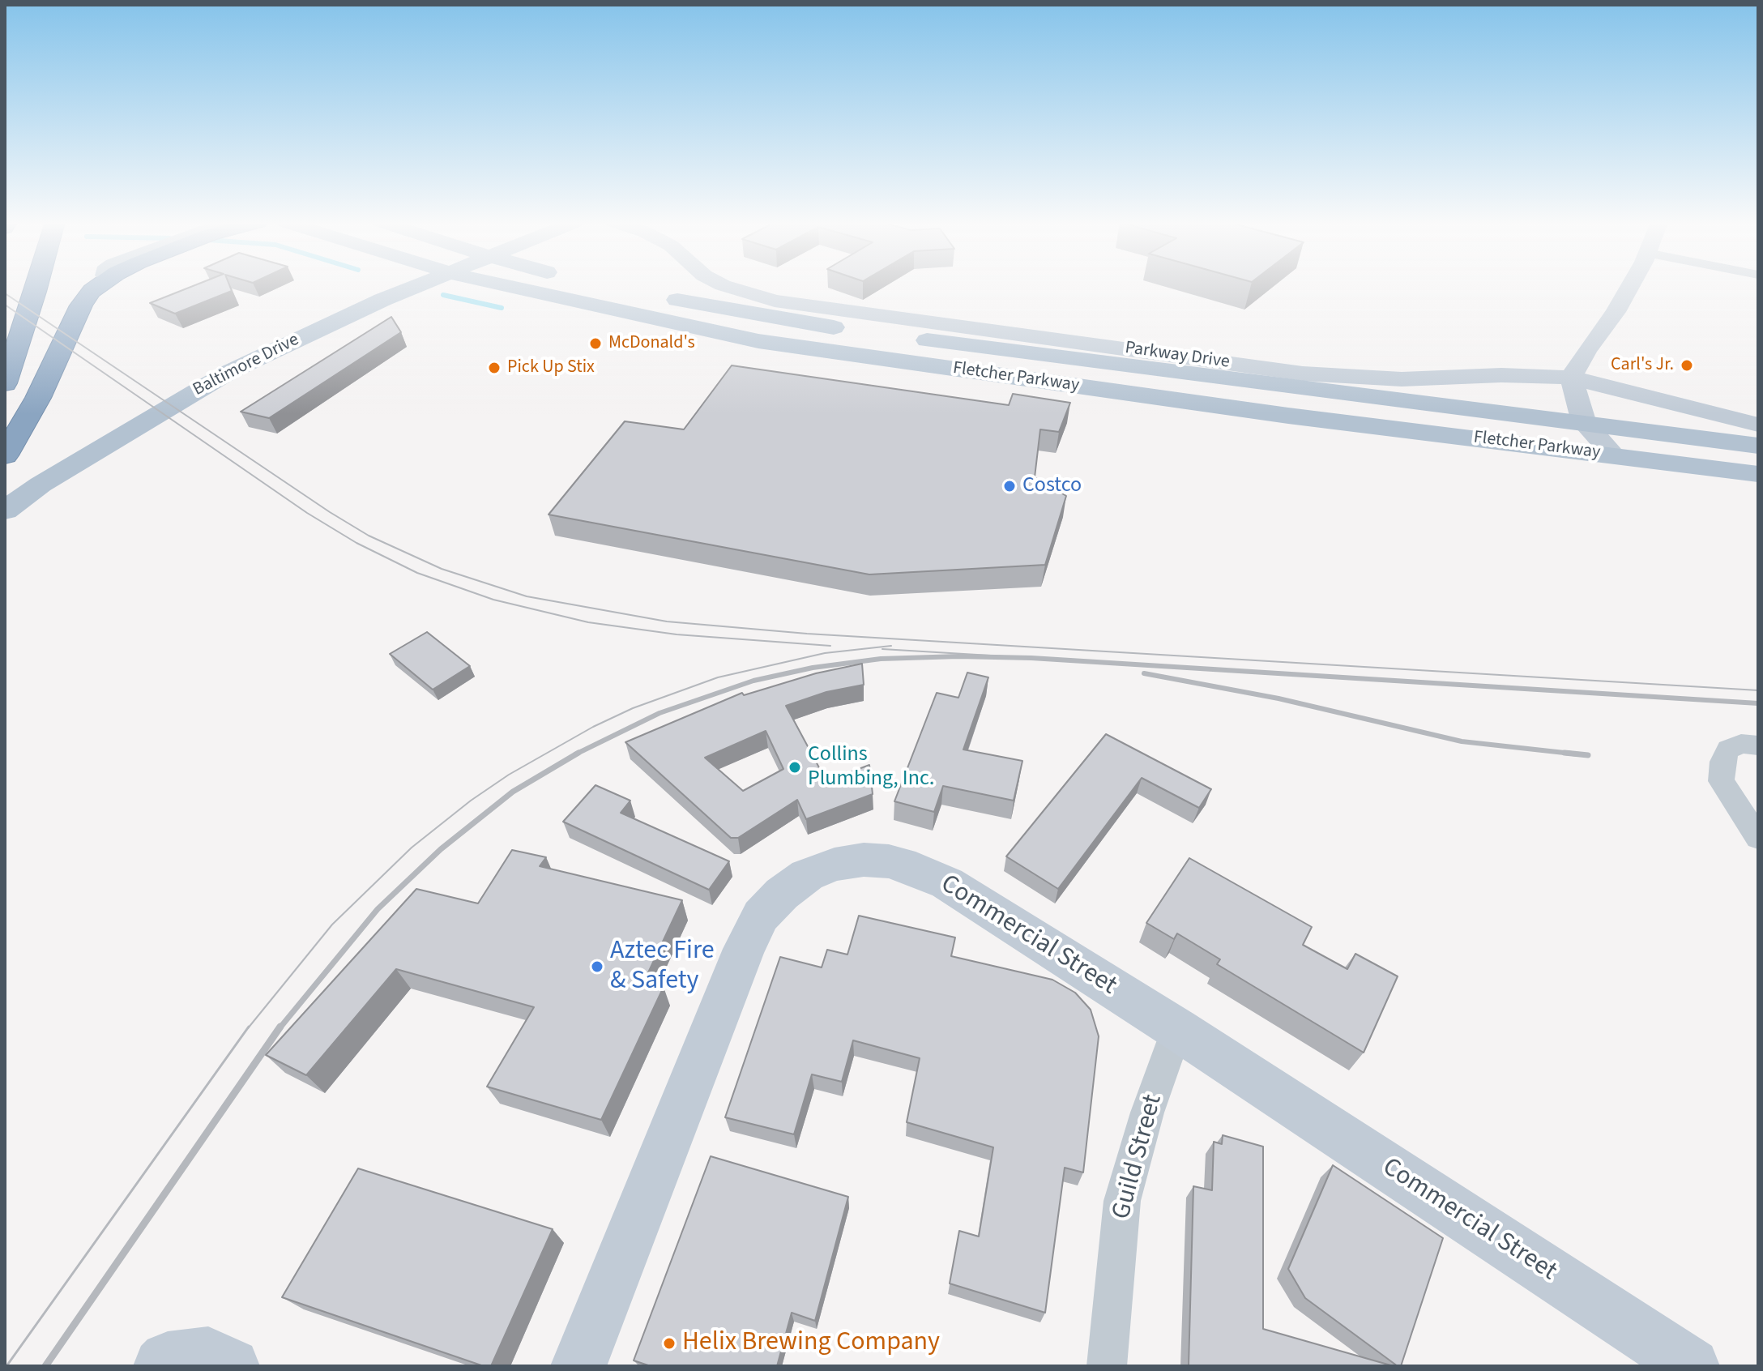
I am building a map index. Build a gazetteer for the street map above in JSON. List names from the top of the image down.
{
  "streets": {
    "main road": ["Baltimore Drive", "Fletcher Parkway"],
    "street": ["Parkway Drive", "Commercial Street", "Guild Street"]
  },
  "crossings": [
    ["Commercial Street", "Guild Street"]
  ],
  "places": [
    "McDonald's",
    "Carl's Jr.",
    "Pick Up Stix",
    "Costco",
    "Collins Plumbing, Inc.",
    "Aztec Fire & Safety",
    "Helix Brewing Company"
  ]
}
